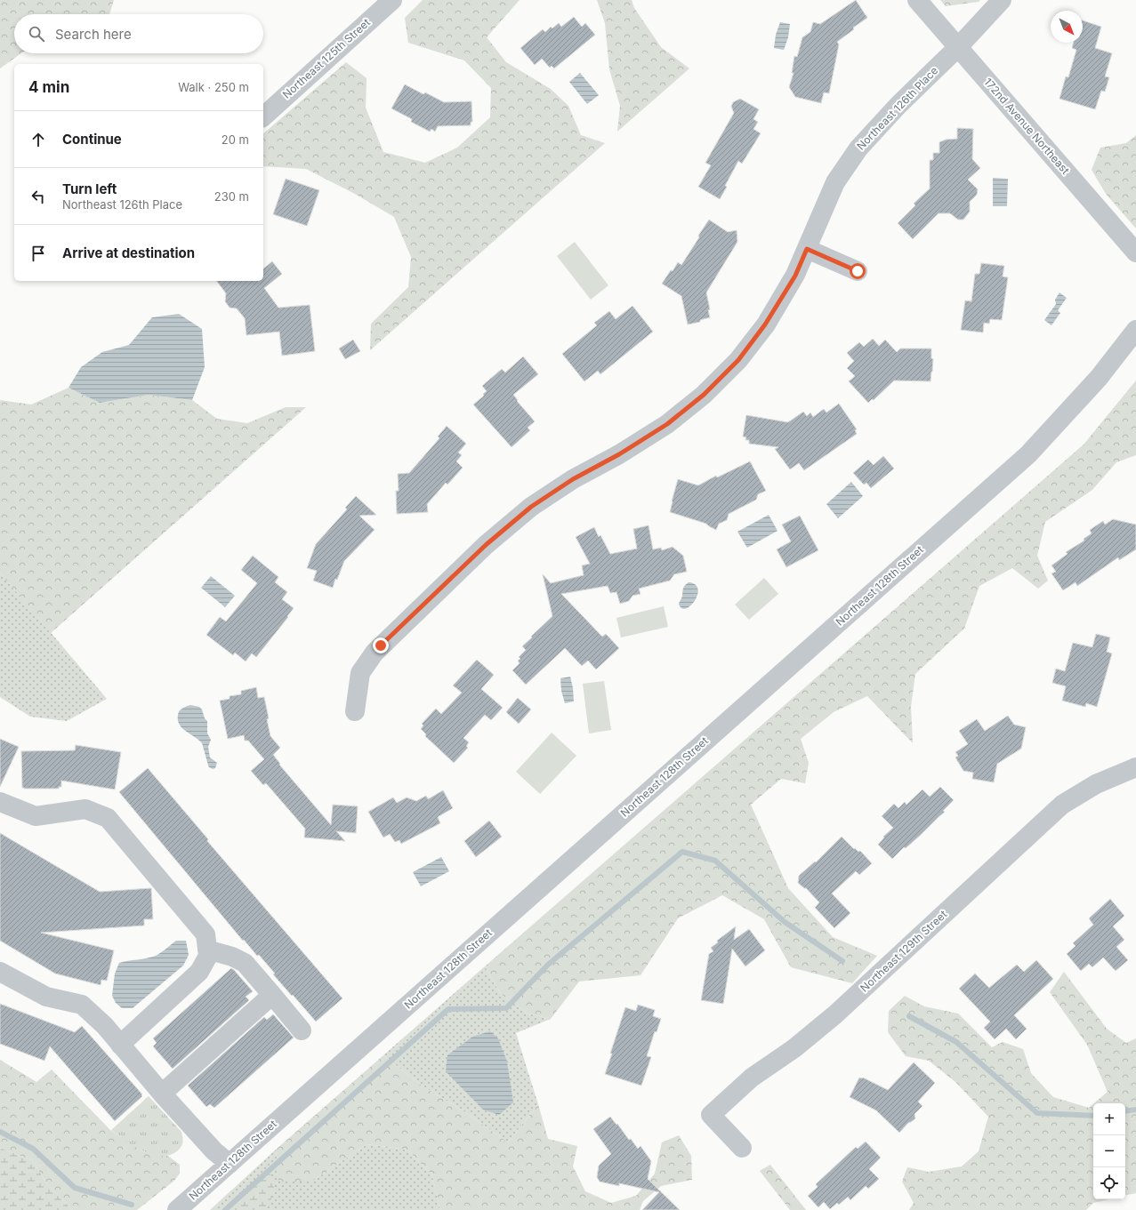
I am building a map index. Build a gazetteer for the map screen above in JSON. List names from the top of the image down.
{
  "streets": {
    "street": [
      "Northeast 125th Street",
      "Northeast 126th Place",
      "172nd Avenue Northeast",
      "Northeast 128th Street",
      "Northeast 129th Street"
    ]
  },
  "crossings": [
    ["Northeast 126th Place", "172nd Avenue Northeast"]
  ],
  "north": "bottom right",
  "page": {
    "search": "Search here",
    "heading": ["4 min", "Walk · 250 m"],
    "list": [
      ["Continue", "20 m"],
      ["Turn left", "Northeast 126th Place", "230 m"],
      "Arrive at destination"
    ],
    "map_buttons": ["+", "−"]
  }
}
